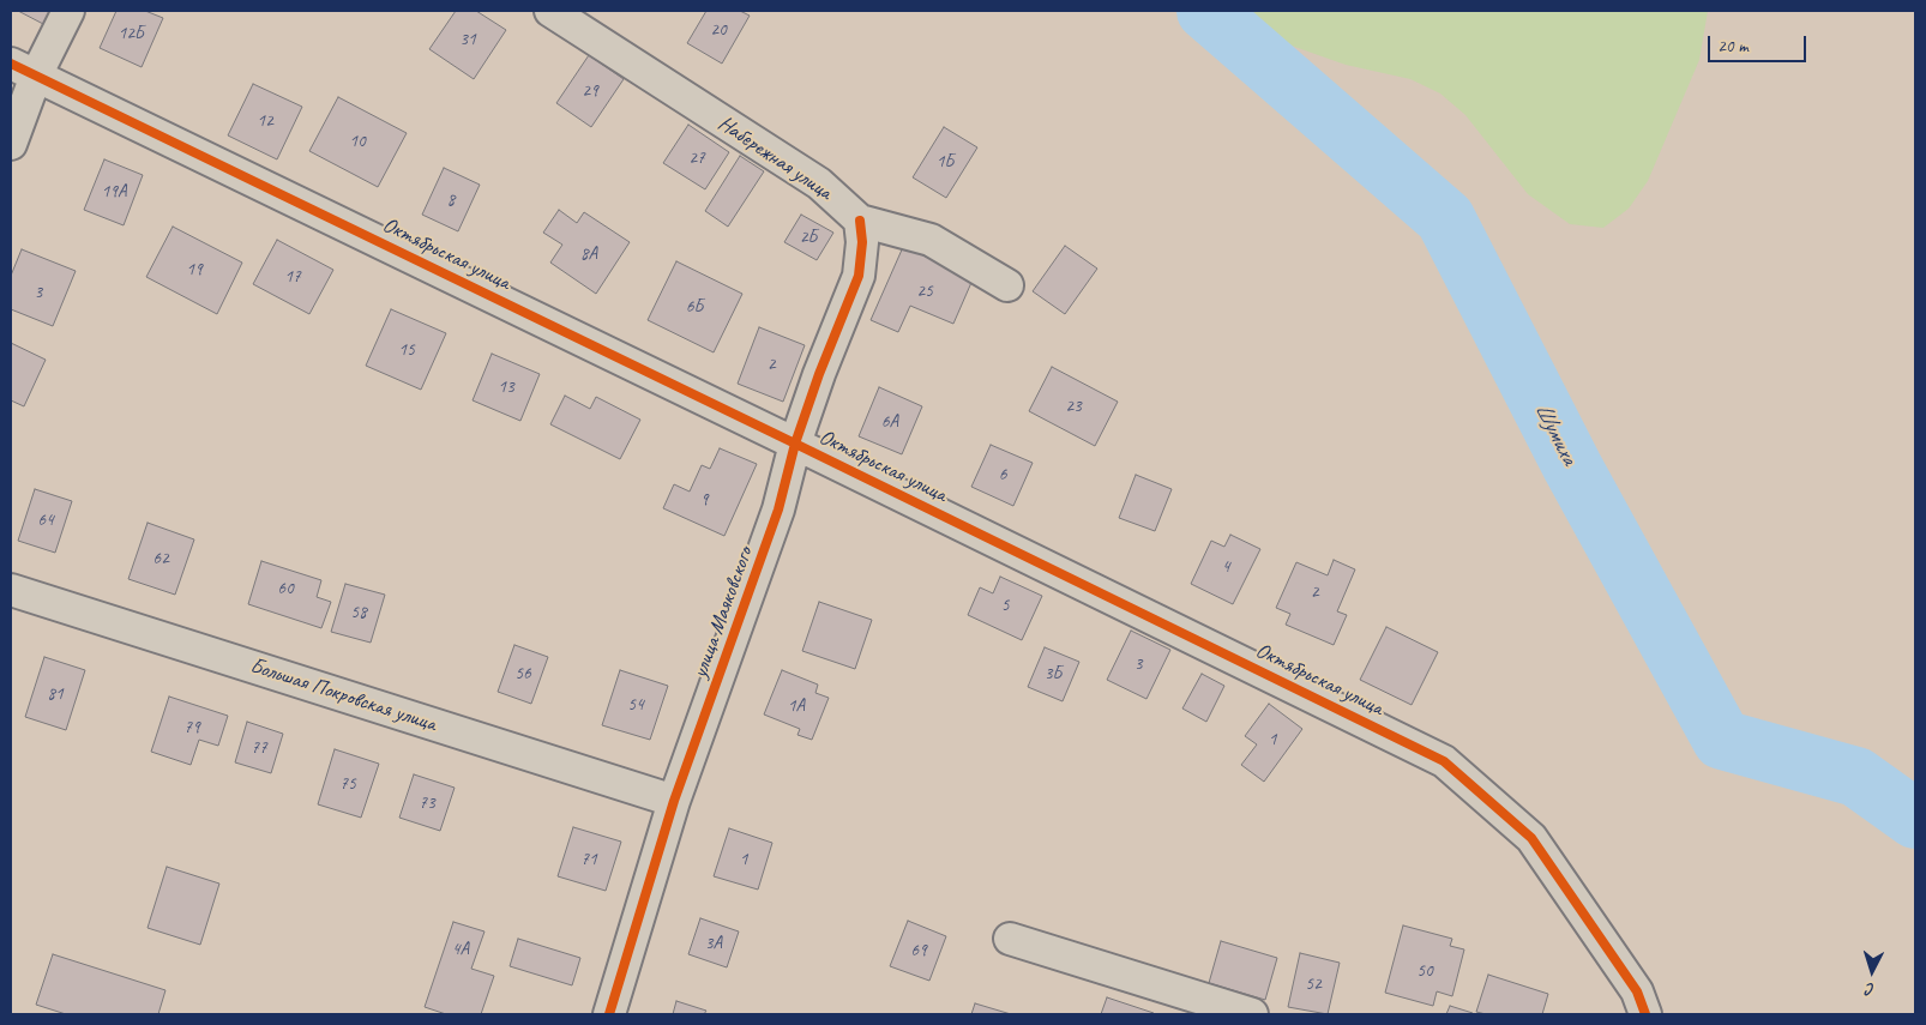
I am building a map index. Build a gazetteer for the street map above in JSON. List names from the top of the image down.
{
  "streets": {
    "street": [
      "Набережная улица",
      "Октябрьская улица",
      "улица Маяковского",
      "Большая Покровская улица"
    ]
  },
  "crossings": [
    ["Набережная улица", "улица Маяковского"],
    ["Октябрьская улица", "улица Маяковского"],
    ["улица Маяковского", "Большая Покровская улица"]
  ],
  "water": ["Шумиха"],
  "house_numbers": [
    "20",
    "12Б",
    "31",
    "29",
    "12",
    "10",
    "27",
    "1Б",
    "19А",
    "8",
    "2Б",
    "8А",
    "19",
    "17",
    "25",
    "3",
    "6Б",
    "15",
    "2",
    "13",
    "23",
    "6А",
    "6",
    "9",
    "64",
    "62",
    "4",
    "60",
    "2",
    "5",
    "58",
    "3",
    "56",
    "3Б",
    "81",
    "54",
    "1А",
    "79",
    "1",
    "77",
    "75",
    "73",
    "71",
    "1",
    "3А",
    "4А",
    "69",
    "50",
    "52"
  ],
  "scale_bar": "20 m",
  "north": "bottom"
}
